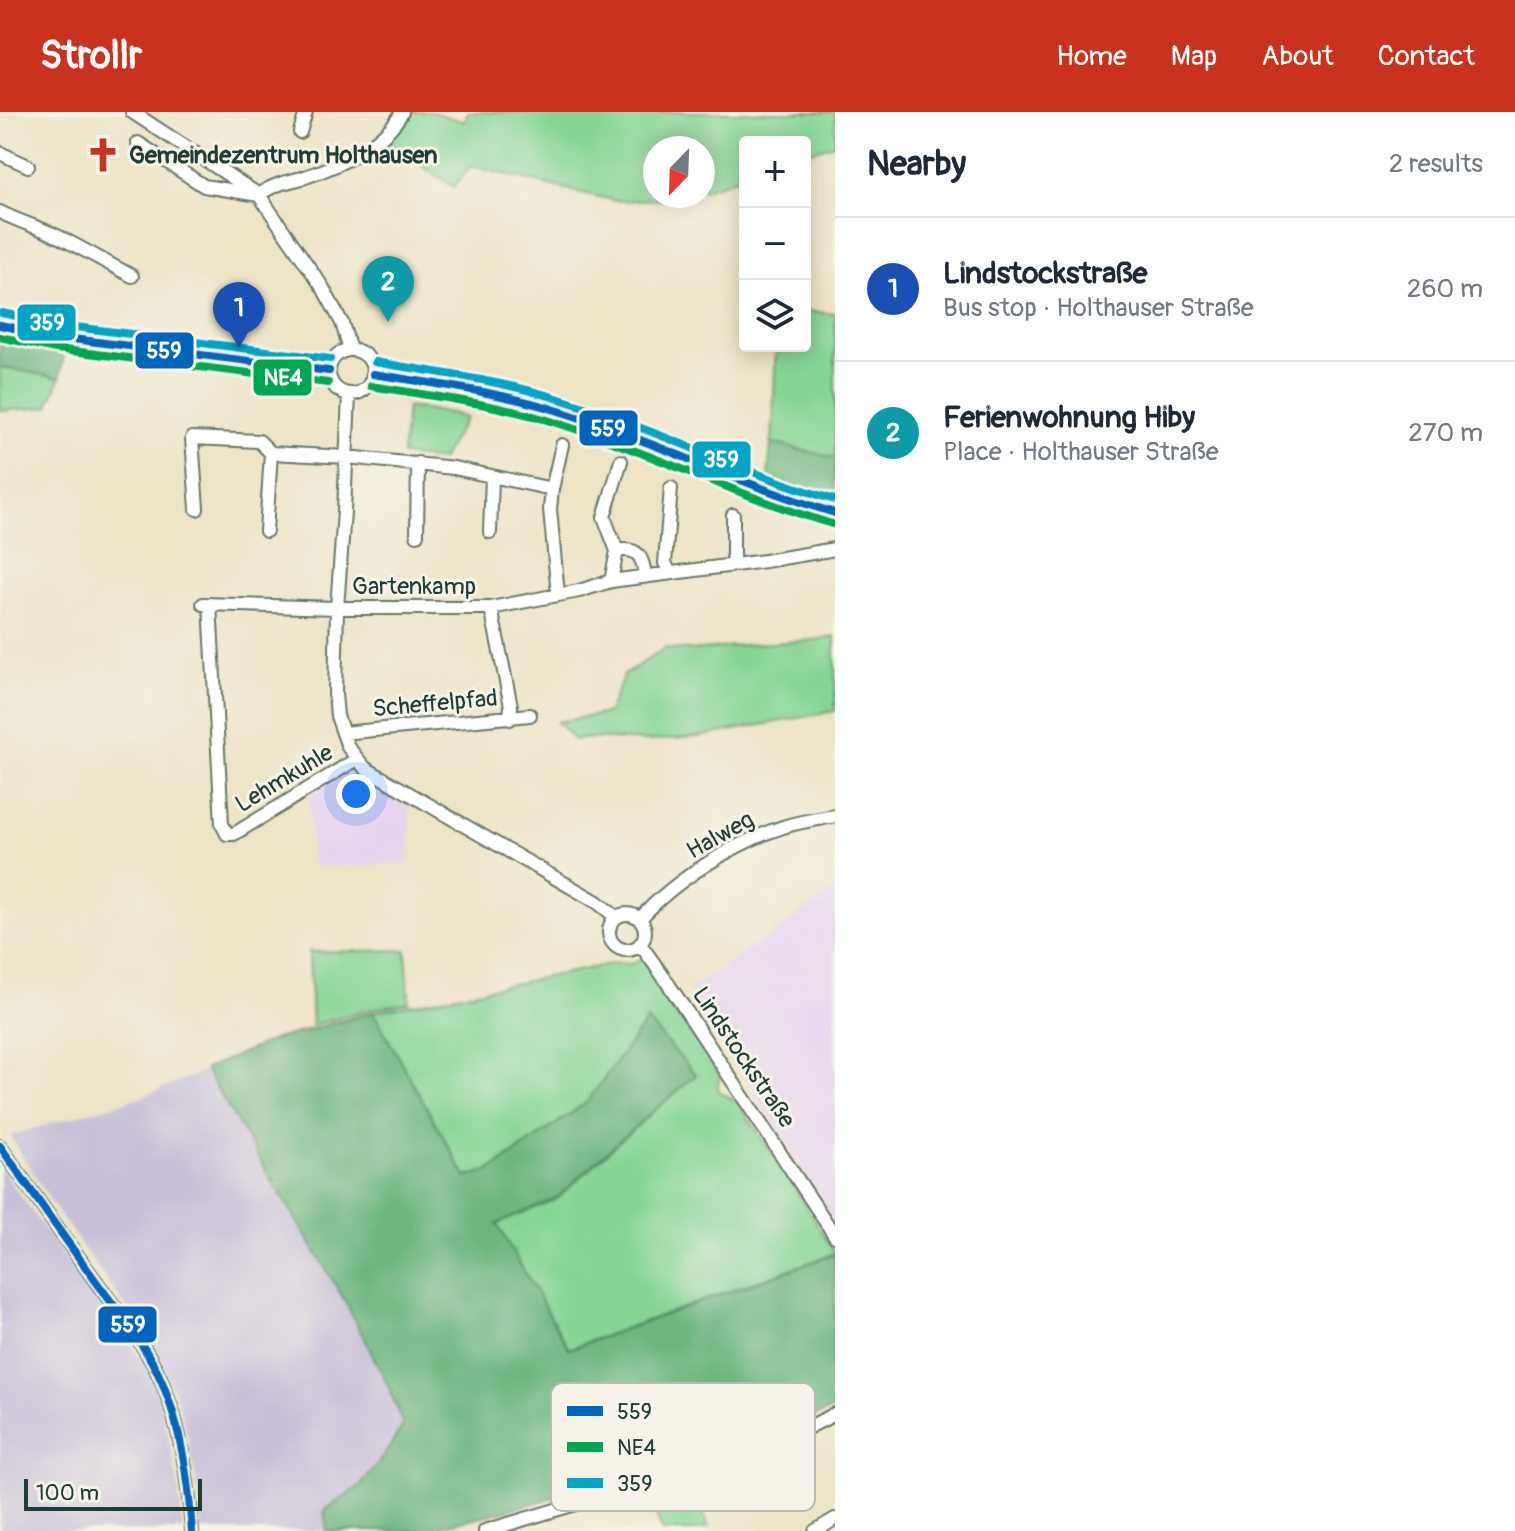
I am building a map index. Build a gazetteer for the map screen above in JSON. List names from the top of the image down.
{
  "streets": {
    "street": [
      "Gartenkamp",
      "Scheffelpfad",
      "Lehmkuhle",
      "Halweg",
      "Lindstockstraße"
    ]
  },
  "crossings": [
    ["Gartenkamp", "Scheffelpfad"],
    ["Gartenkamp", "Lehmkuhle"],
    ["Halweg", "Lindstockstraße"]
  ],
  "places": {
    "church": ["Gemeindezentrum Holthausen"]
  },
  "lines": ["transit line 359", "transit line 559", "transit line NE4"],
  "legend": ["559", "NE4", "359"],
  "scale_bar": "100 m",
  "north": "bottom left",
  "page": {
    "header": "Strollr",
    "nav": [
      "Home",
      "Map",
      "About",
      "Contact"
    ],
    "heading": ["Nearby", "2 results"],
    "map_buttons": ["+", "−"],
    "list": [
      {
        "mark": "1",
        "name": "Lindstockstraße",
        "note": "Bus stop · Holthauser Straße",
        "value": "260 m"
      },
      {
        "mark": "2",
        "name": "Ferienwohnung Hiby",
        "note": "Place · Holthauser Straße",
        "value": "270 m"
      }
    ],
    "pins": ["2", "1"],
    "scale": "100 m"
  }
}
